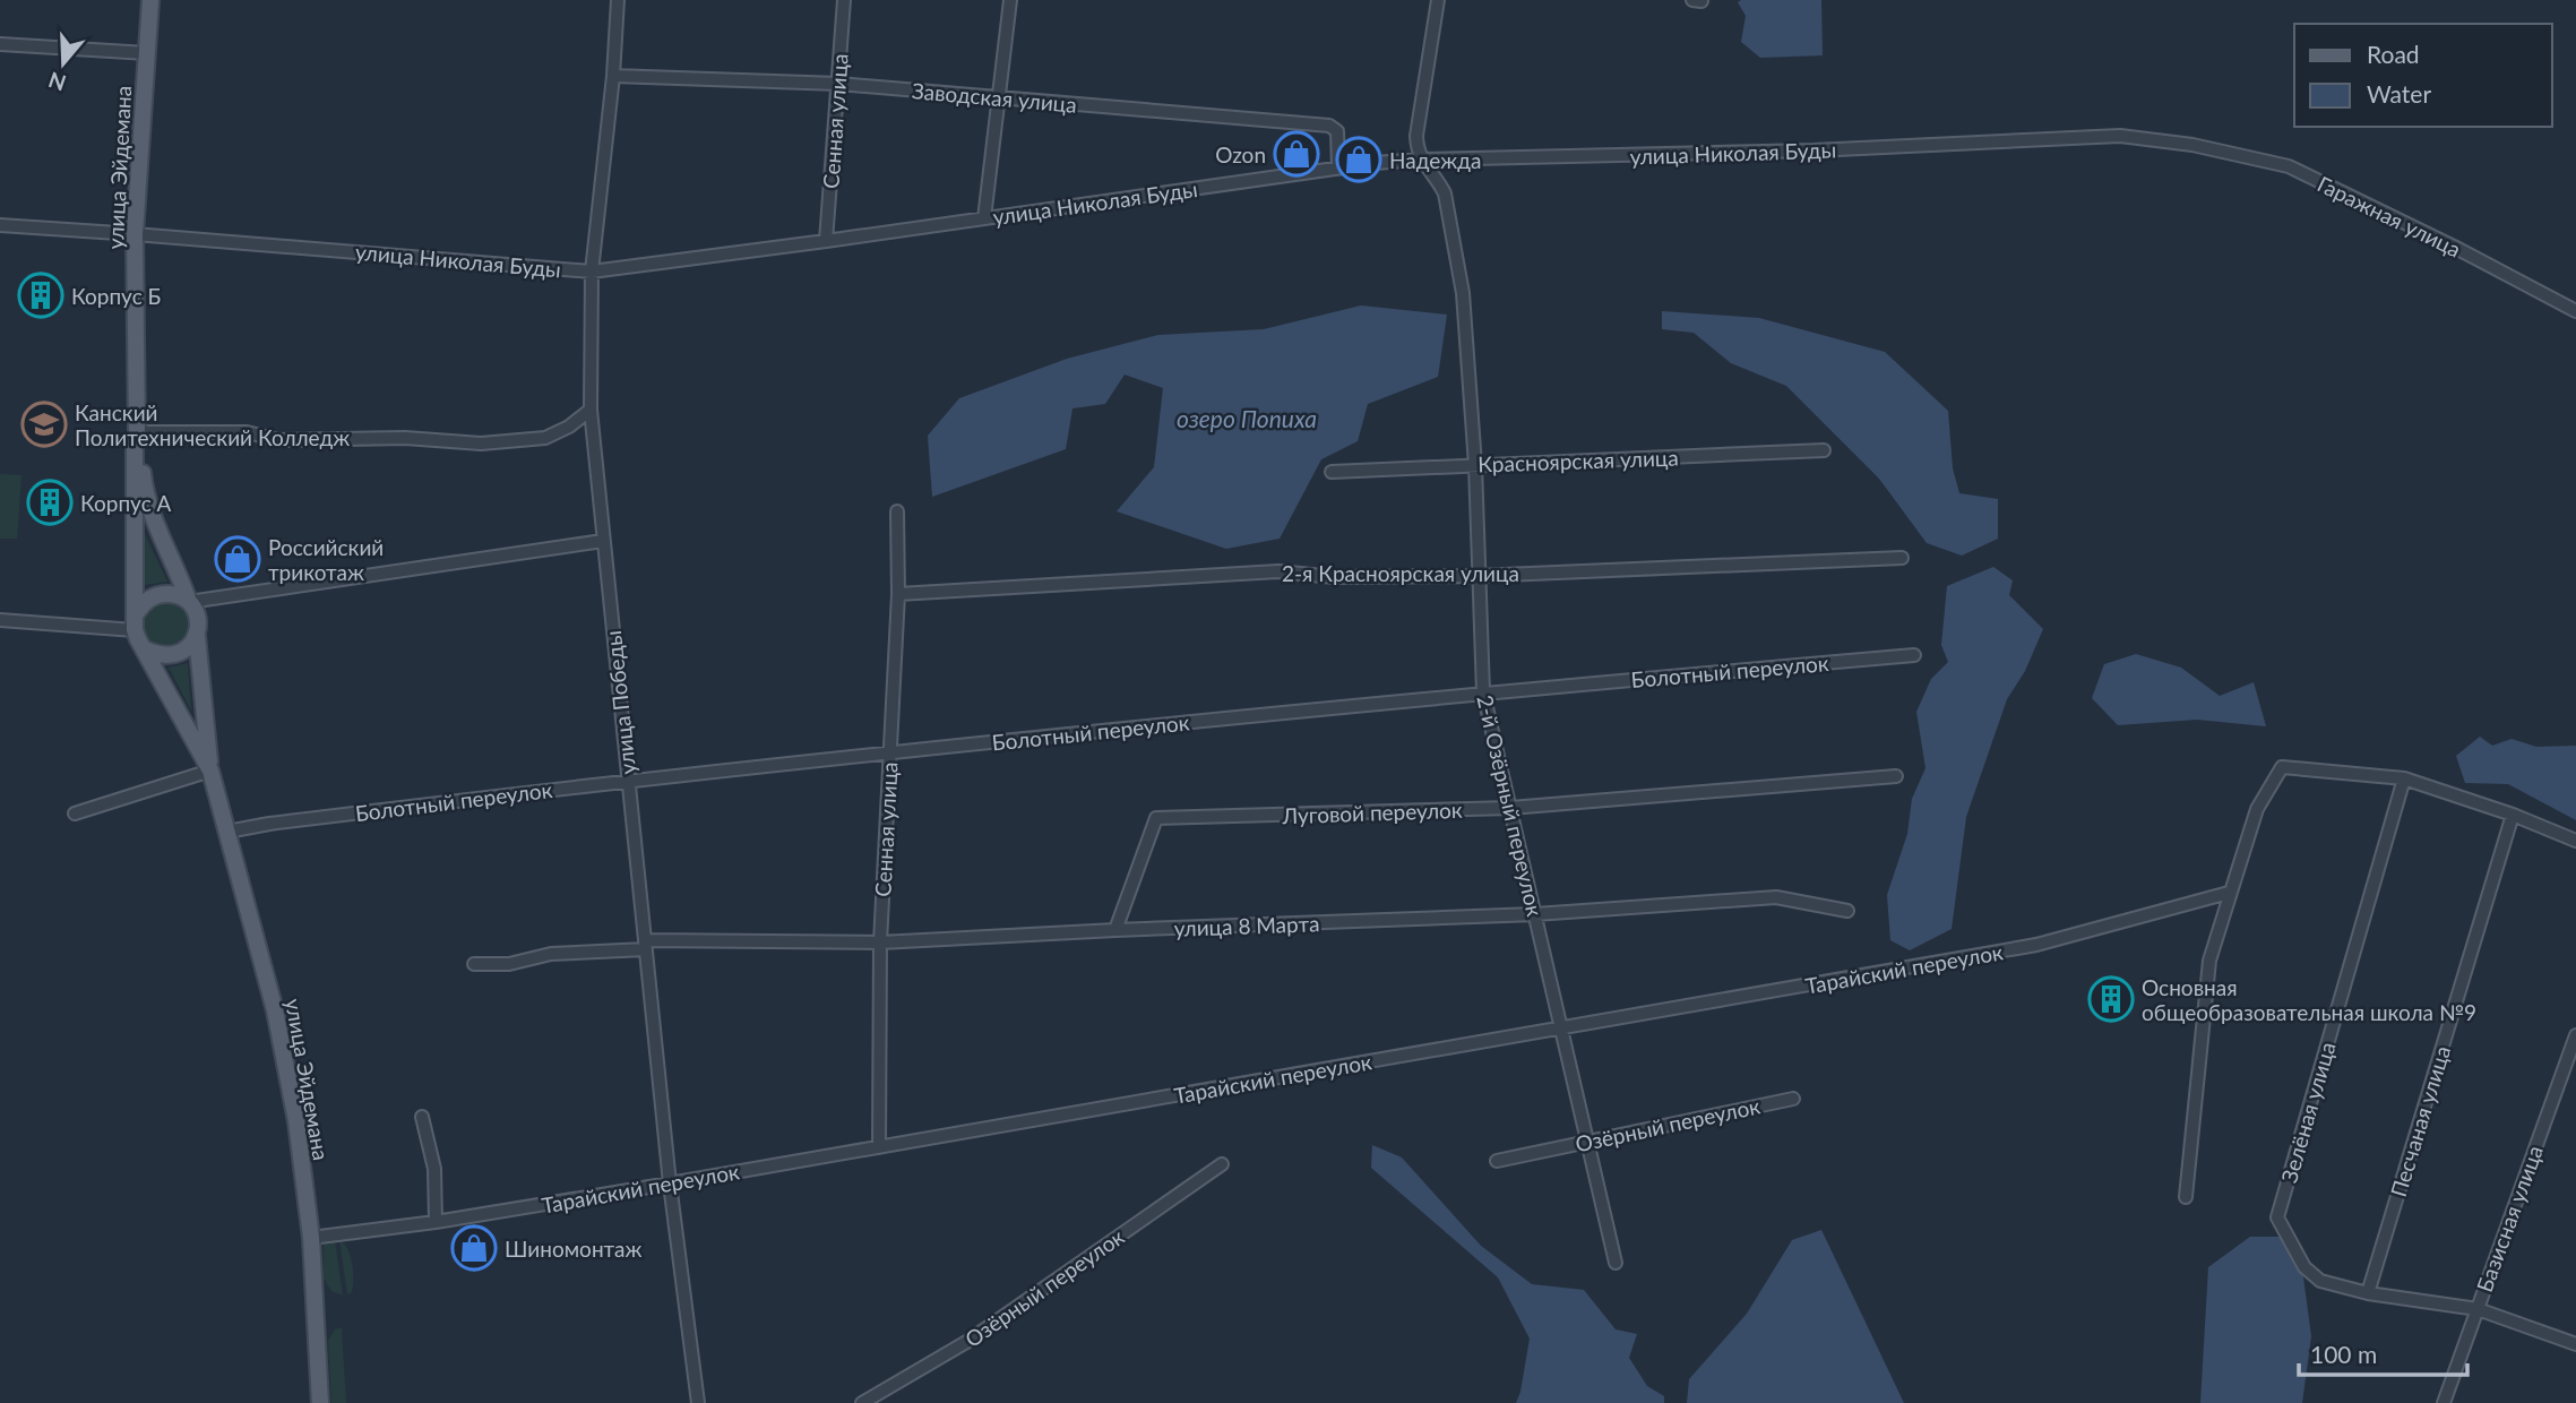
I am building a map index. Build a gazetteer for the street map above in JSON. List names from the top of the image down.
{
  "streets": {
    "main road": ["улица Эйдемана"],
    "street": [
      "Заводская улица",
      "Сенная улица",
      "улица Николая Буды",
      "Гаражная улица",
      "Красноярская улица",
      "2-я Красноярская улица",
      "Болотный переулок",
      "улица Победы",
      "2-й Озёрный переулок",
      "Луговой переулок",
      "улица 8 Марта",
      "Тарайский переулок",
      "Зелёная улица",
      "Песчаная улица",
      "Озёрный переулок",
      "Базисная улица"
    ]
  },
  "crossings": [
    ["Заводская улица", "Сенная улица"],
    ["Заводская улица", "улица Николая Буды"],
    ["Заводская улица", "улица Победы"],
    ["Сенная улица", "улица Николая Буды"],
    ["Сенная улица", "2-я Красноярская улица"],
    ["Сенная улица", "Болотный переулок"],
    ["Сенная улица", "улица 8 Марта"],
    ["Сенная улица", "Тарайский переулок"],
    ["улица Николая Буды", "улица Эйдемана"],
    ["улица Николая Буды", "Гаражная улица"],
    ["улица Николая Буды", "улица Победы"],
    ["улица Николая Буды", "2-й Озёрный переулок"],
    ["улица Эйдемана", "Болотный переулок"],
    ["улица Эйдемана", "Тарайский переулок"],
    ["Красноярская улица", "2-й Озёрный переулок"],
    ["2-я Красноярская улица", "2-й Озёрный переулок"],
    ["Болотный переулок", "улица Победы"],
    ["Болотный переулок", "2-й Озёрный переулок"],
    ["улица Победы", "улица 8 Марта"],
    ["улица Победы", "Тарайский переулок"],
    ["2-й Озёрный переулок", "Луговой переулок"],
    ["2-й Озёрный переулок", "улица 8 Марта"],
    ["2-й Озёрный переулок", "Тарайский переулок"],
    ["2-й Озёрный переулок", "Озёрный переулок"],
    ["Луговой переулок", "улица 8 Марта"],
    ["Зелёная улица", "Песчаная улица"]
  ],
  "water": ["озеро Попиха"],
  "places": {
    "shop": [
      "Ozon",
      "Надежда",
      "Российский трикотаж",
      "Шиномонтаж"
    ],
    "building": ["Корпус Б", "Корпус А", "Основная общеобразовательная школа №9"],
    "school or university": ["Канский Политехнический Колледж"]
  },
  "legend": ["Road", "Water"],
  "scale_bar": "100 m",
  "north": "bottom"
}
